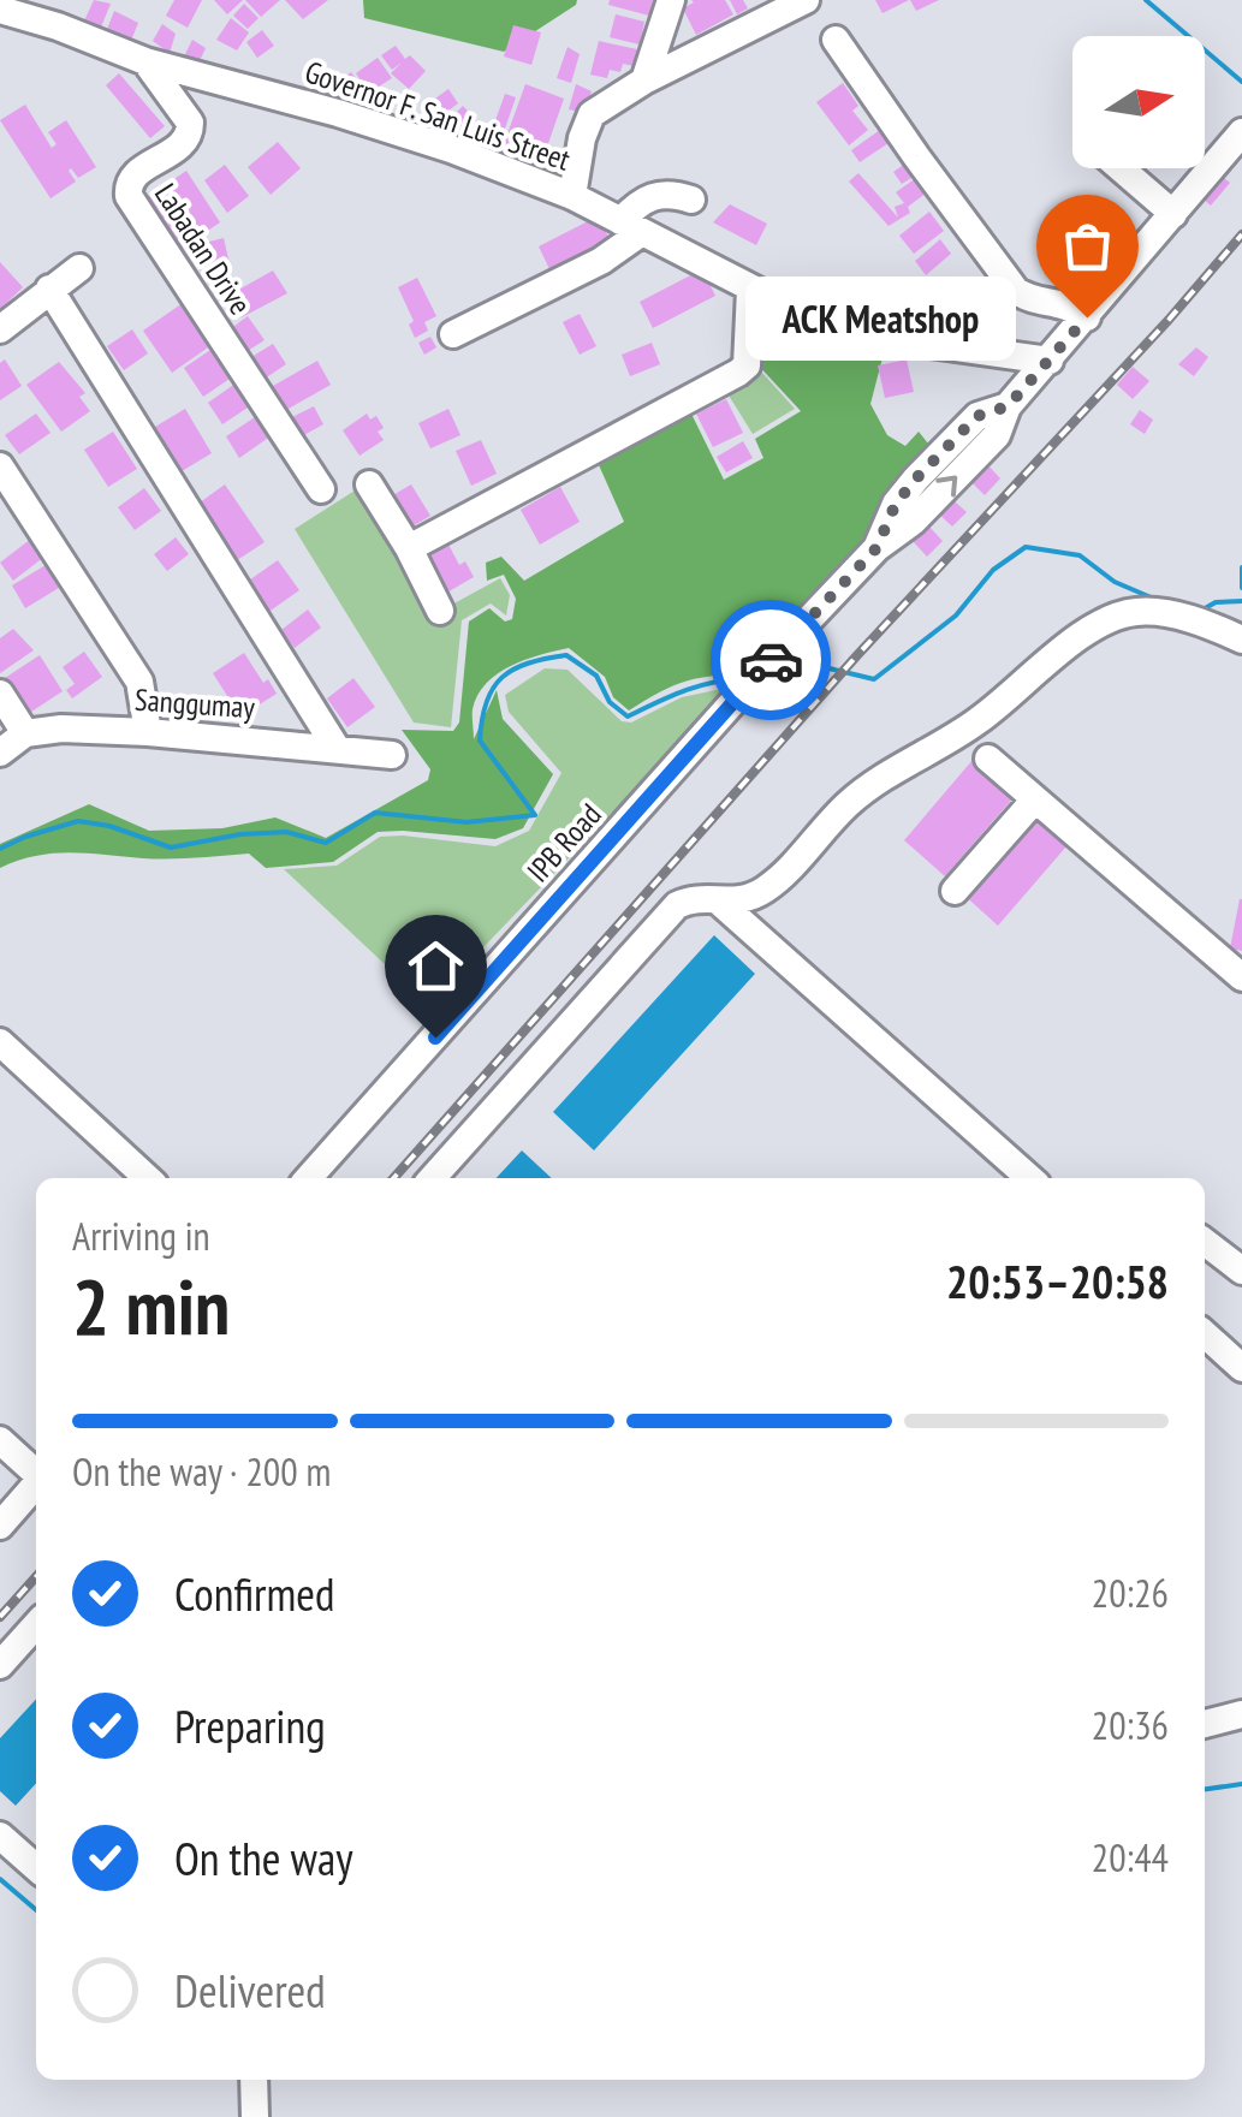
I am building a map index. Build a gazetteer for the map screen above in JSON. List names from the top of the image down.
{
  "streets": {
    "street": [
      "Governor F. San Luis Street",
      "Labadan Drive",
      "Sanggumay",
      "IPB Road"
    ]
  },
  "crossings": [
    ["Governor F. San Luis Street", "Labadan Drive"],
    ["Governor F. San Luis Street", "IPB Road"]
  ],
  "places": ["ACK Meatshop"],
  "north": "right",
  "page": {
    "bubble": "ACK Meatshop",
    "heading": ["2 min", "Arriving in", "20:53–20:58"],
    "bar": "On the way · 200 m",
    "list": [
      ["Confirmed", "20:26"],
      ["Preparing", "20:36"],
      ["On the way", "20:44"],
      "Delivered"
    ]
  }
}
